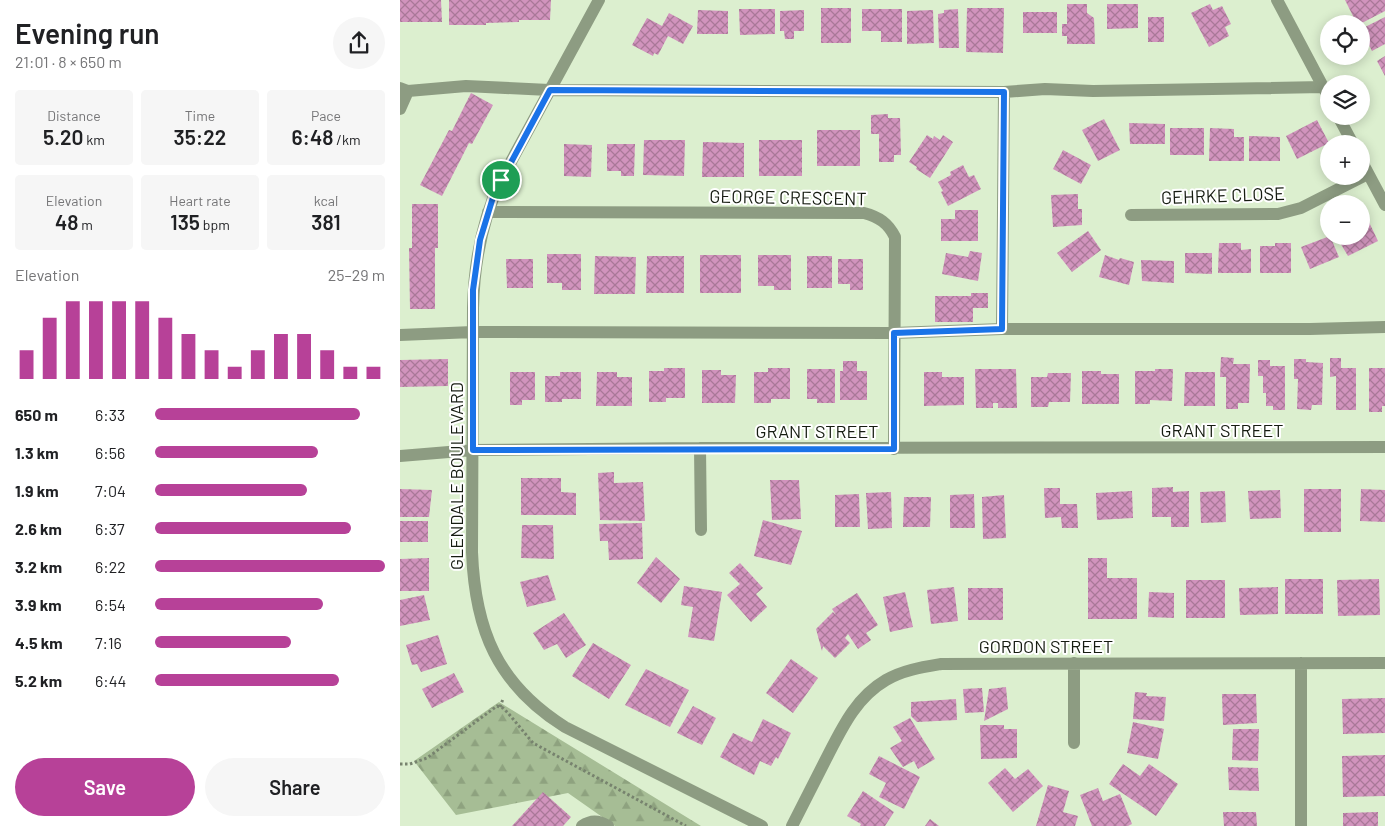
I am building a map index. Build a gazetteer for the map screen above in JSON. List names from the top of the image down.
{
  "streets": {
    "street": [
      "GEHRKE CLOSE",
      "GEORGE CRESCENT",
      "GRANT STREET",
      "GLENDALE BOULEVARD",
      "GORDON STREET"
    ]
  },
  "crossings": [
    ["GEORGE CRESCENT", "GRANT STREET"],
    ["GEORGE CRESCENT", "GLENDALE BOULEVARD"],
    ["GRANT STREET", "GLENDALE BOULEVARD"]
  ],
  "page": {
    "heading": ["Evening run", "21:01 · 8 × 650 m"],
    "map_buttons": ["+", "−"],
    "stats": [
      ["Distance", "5.20 km"],
      ["Time", "35:22"],
      ["Pace", "6:48 /km"],
      ["Elevation", "48 m"],
      ["Heart rate", "135 bpm"],
      ["kcal", "381"]
    ],
    "chart": ["Elevation", "25–29 m"],
    "list": [
      {
        "name": "650 m",
        "note": "6:33"
      },
      {
        "name": "1.3 km",
        "note": "6:56"
      },
      {
        "name": "1.9 km",
        "note": "7:04"
      },
      {
        "name": "2.6 km",
        "note": "6:37"
      },
      {
        "name": "3.2 km",
        "note": "6:22"
      },
      {
        "name": "3.9 km",
        "note": "6:54"
      },
      {
        "name": "4.5 km",
        "note": "7:16"
      },
      {
        "name": "5.2 km",
        "note": "6:44"
      }
    ],
    "buttons": ["Save", "Share"]
  }
}
